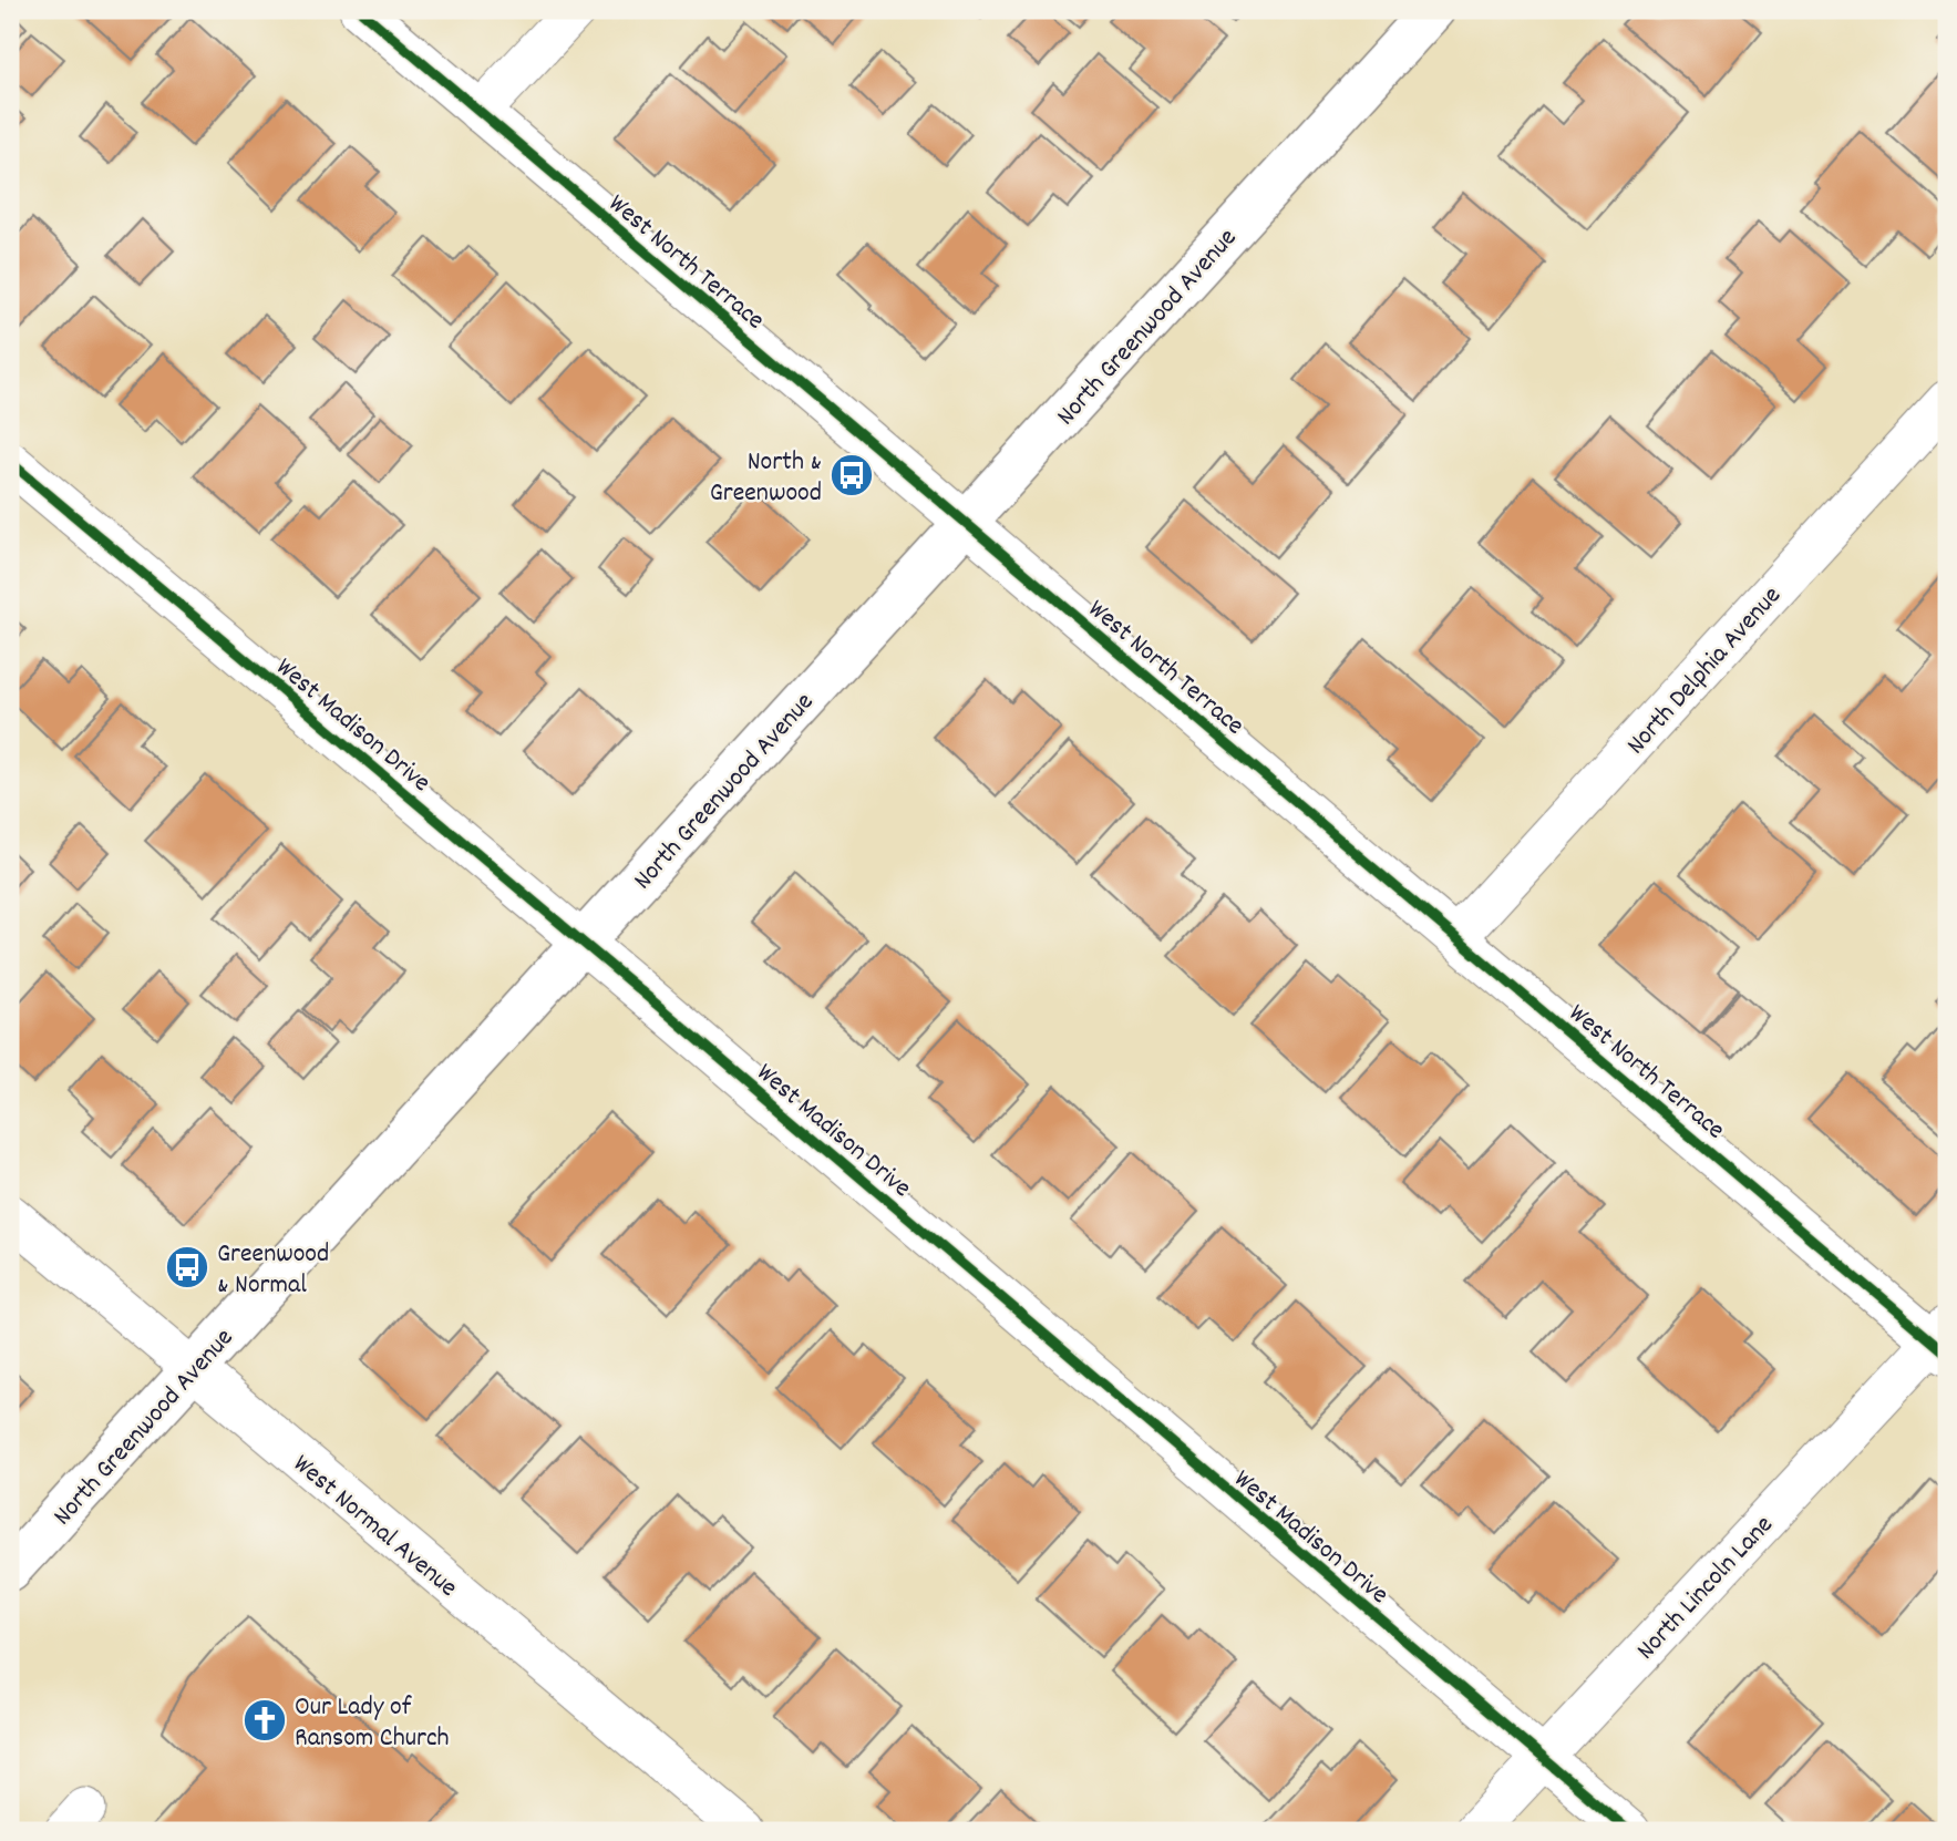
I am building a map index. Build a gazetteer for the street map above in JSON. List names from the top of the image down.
{
  "streets": {
    "main road": ["North Greenwood Avenue"],
    "street": [
      "West North Terrace",
      "North Delphia Avenue",
      "West Madison Drive",
      "West Normal Avenue",
      "North Lincoln Lane"
    ]
  },
  "crossings": [
    ["West North Terrace", "North Greenwood Avenue"],
    ["West North Terrace", "North Delphia Avenue"],
    ["West North Terrace", "North Lincoln Lane"],
    ["North Greenwood Avenue", "West Madison Drive"],
    ["North Greenwood Avenue", "West Normal Avenue"],
    ["West Madison Drive", "North Lincoln Lane"]
  ],
  "places": {
    "bus stop": ["North & Greenwood", "Greenwood & Normal"],
    "church": ["Our Lady of Ransom Church"]
  }
}
